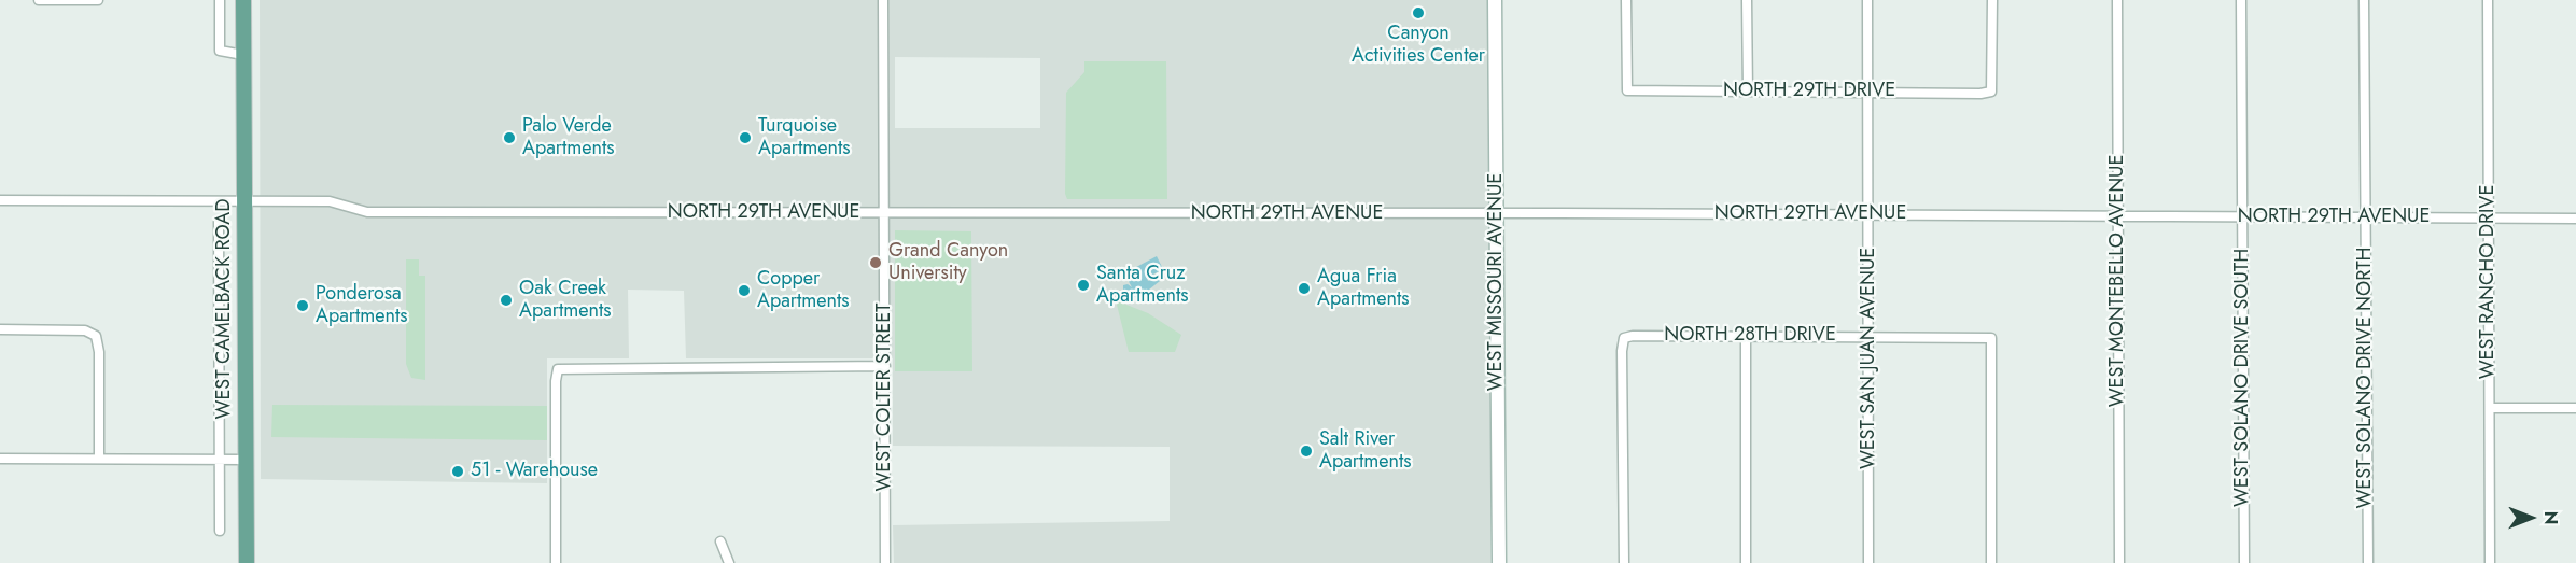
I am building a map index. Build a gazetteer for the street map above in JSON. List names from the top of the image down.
{
  "streets": {
    "main road": ["WEST CAMELBACK ROAD"],
    "street": [
      "NORTH 29TH DRIVE",
      "NORTH 29TH AVENUE",
      "WEST MONTEBELLO AVENUE",
      "WEST MISSOURI AVENUE",
      "WEST RANCHO DRIVE",
      "NORTH 28TH DRIVE",
      "WEST SAN JUAN AVENUE",
      "WEST SOLANO DRIVE SOUTH",
      "WEST SOLANO DRIVE NORTH",
      "WEST COLTER STREET"
    ]
  },
  "crossings": [
    ["NORTH 29TH DRIVE", "WEST SAN JUAN AVENUE"],
    ["NORTH 29TH AVENUE", "WEST MONTEBELLO AVENUE"],
    ["NORTH 29TH AVENUE", "WEST MISSOURI AVENUE"],
    ["NORTH 29TH AVENUE", "WEST RANCHO DRIVE"],
    ["NORTH 29TH AVENUE", "WEST CAMELBACK ROAD"],
    ["NORTH 29TH AVENUE", "WEST SAN JUAN AVENUE"],
    ["NORTH 29TH AVENUE", "WEST SOLANO DRIVE SOUTH"],
    ["NORTH 29TH AVENUE", "WEST SOLANO DRIVE NORTH"],
    ["NORTH 29TH AVENUE", "WEST COLTER STREET"],
    ["NORTH 28TH DRIVE", "WEST SAN JUAN AVENUE"]
  ],
  "places": [
    "Canyon Activities Center",
    "Palo Verde Apartments",
    "Turquoise Apartments",
    "Grand Canyon University",
    "Santa Cruz Apartments",
    "Agua Fria Apartments",
    "Copper Apartments",
    "Oak Creek Apartments",
    "Ponderosa Apartments",
    "Salt River Apartments",
    "51 - Warehouse"
  ],
  "north": "right"
}
